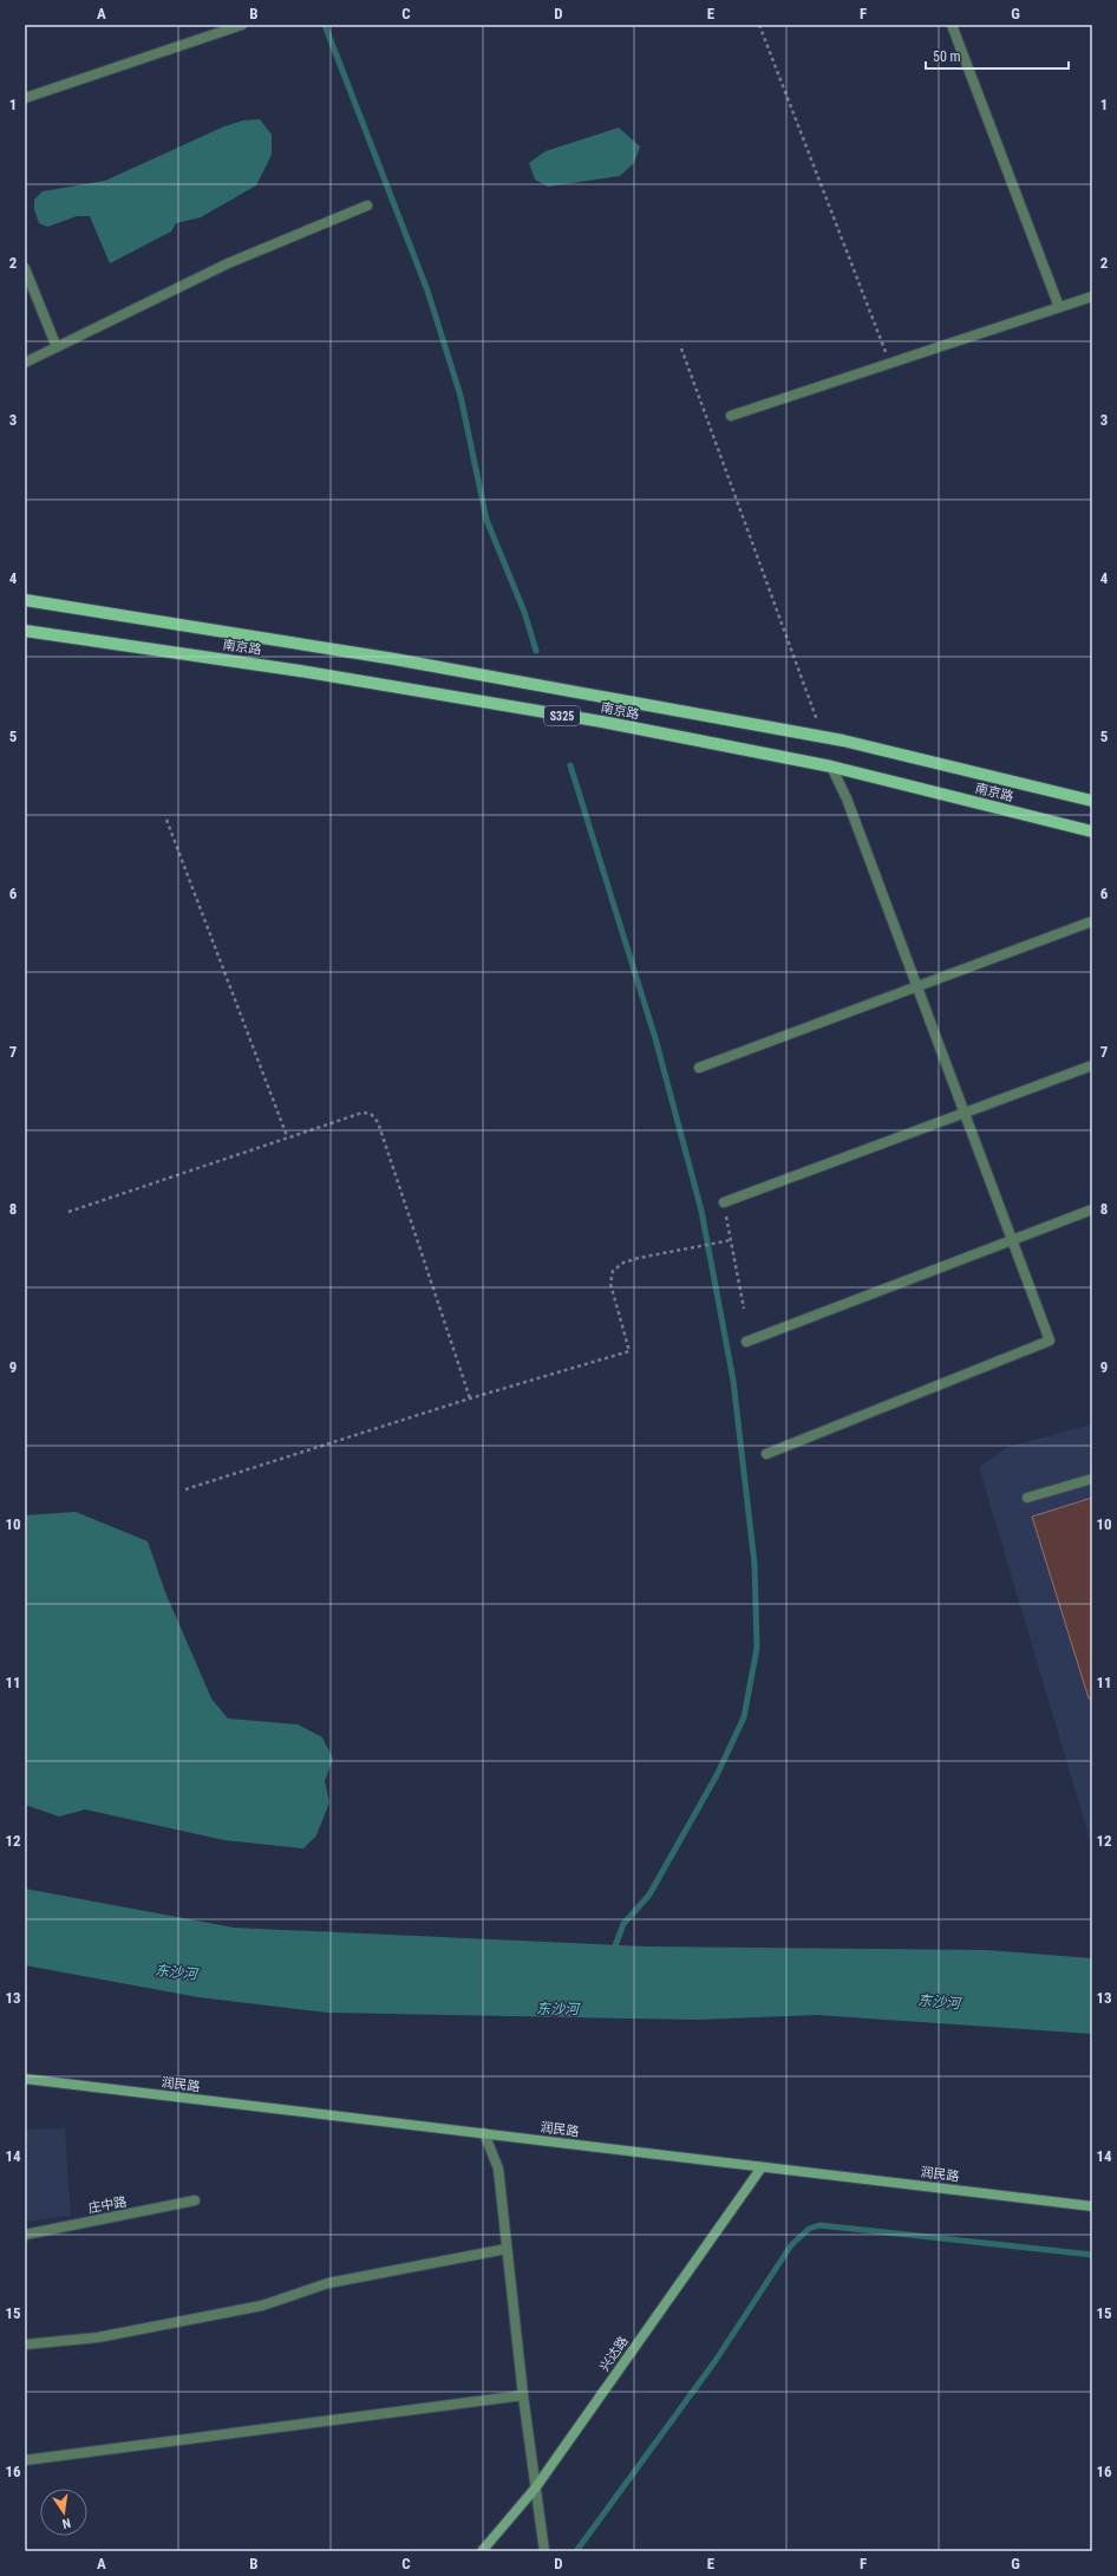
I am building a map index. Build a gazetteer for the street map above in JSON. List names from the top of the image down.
{
  "streets": {
    "main road": ["南京路", "S325"],
    "street": ["润民路", "庄中路", "兴达路"]
  },
  "crossings": [
    ["润民路", "兴达路"]
  ],
  "water": ["东沙河"],
  "scale_bar": "50 m",
  "north": "bottom",
  "grid": {
    "columns": [
      "A",
      "B",
      "C",
      "D",
      "E",
      "F",
      "G"
    ],
    "rows": [
      "1",
      "2",
      "3",
      "4",
      "5",
      "6",
      "7",
      "8",
      "9",
      "10",
      "11",
      "12",
      "13",
      "14",
      "15",
      "16"
    ]
  }
}
